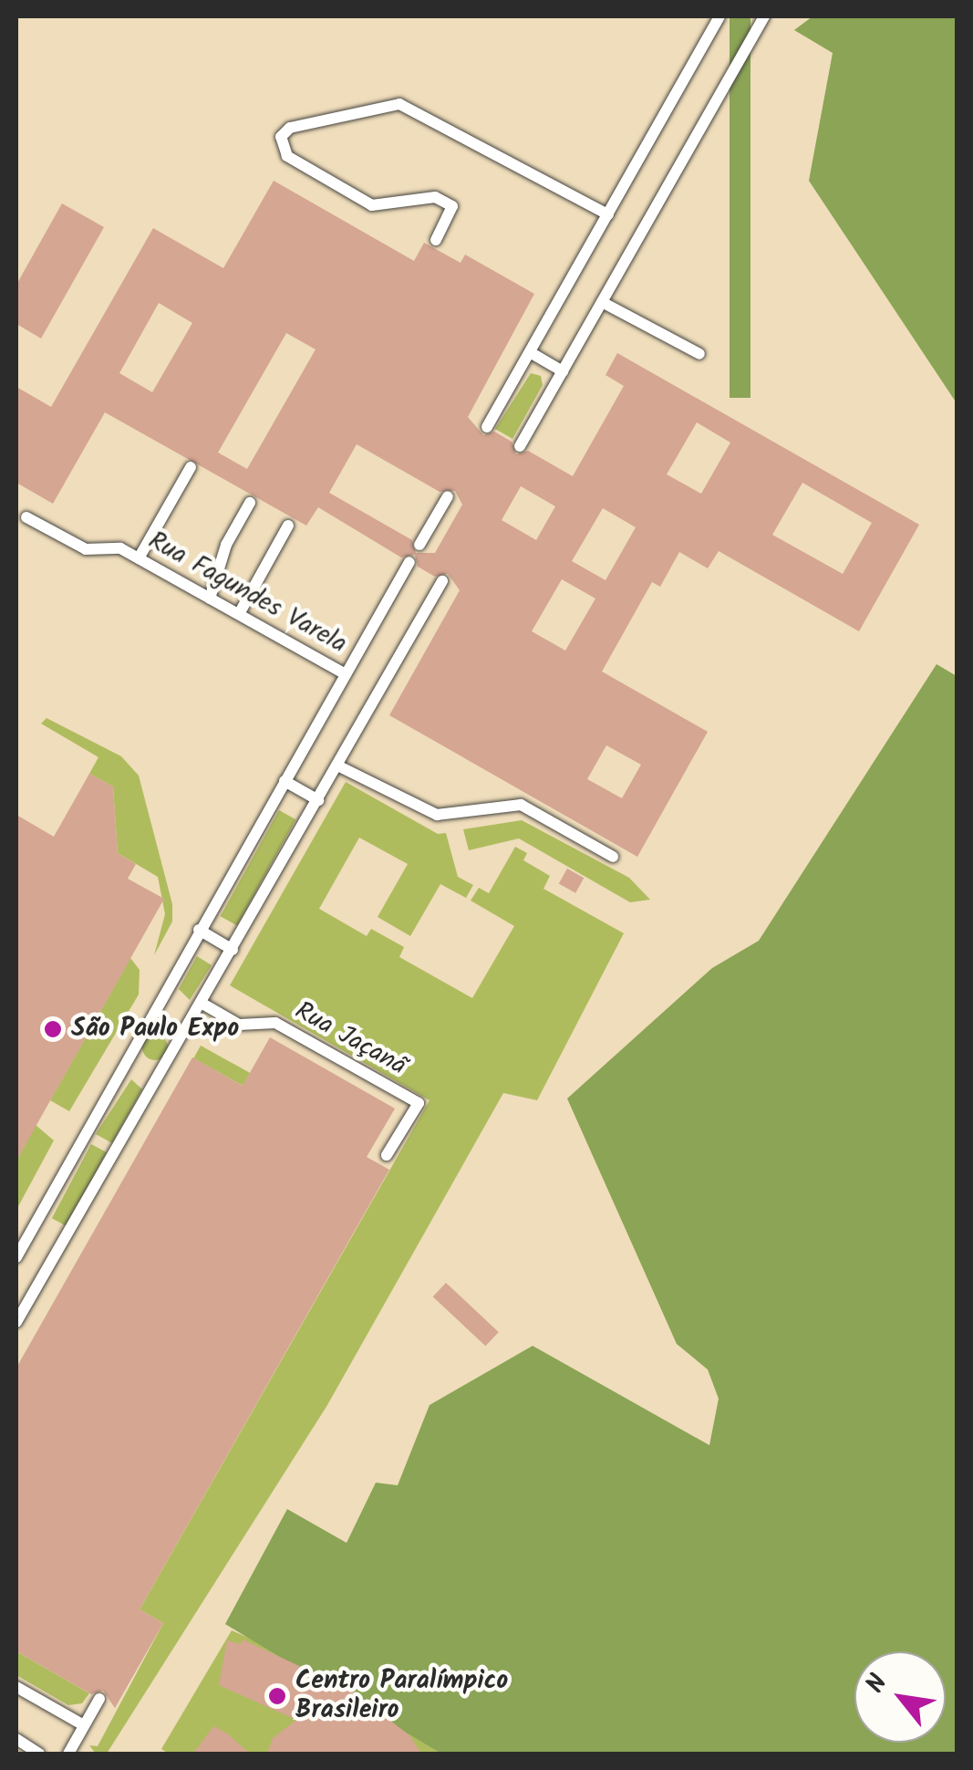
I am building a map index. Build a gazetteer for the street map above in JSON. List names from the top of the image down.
{
  "streets": {
    "lane": ["Rua Fagundes Varela", "Rua Jaçanã"]
  },
  "places": ["São Paulo Expo", "Centro Paralímpico Brasileiro"],
  "north": "top left"
}
